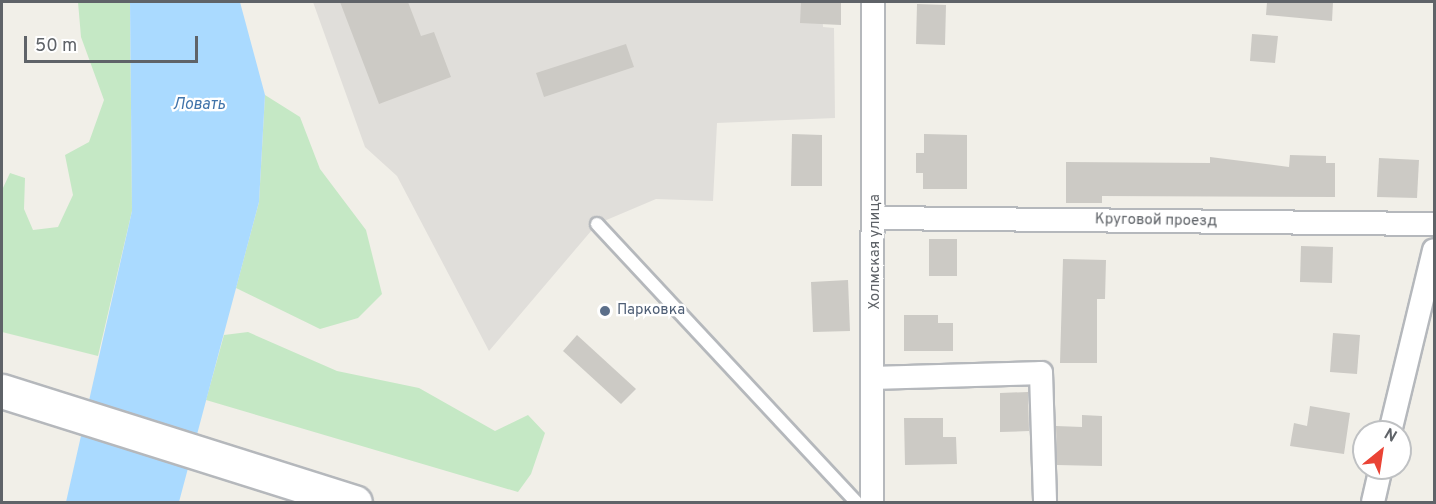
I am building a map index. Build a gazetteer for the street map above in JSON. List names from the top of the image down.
{
  "streets": {
    "street": ["Круговой проезд", "Холмская улица"]
  },
  "crossings": [
    ["Круговой проезд", "Холмская улица"]
  ],
  "water": ["Ловать"],
  "places": ["Парковка"],
  "scale_bar": "50 m",
  "north": "top right"
}
